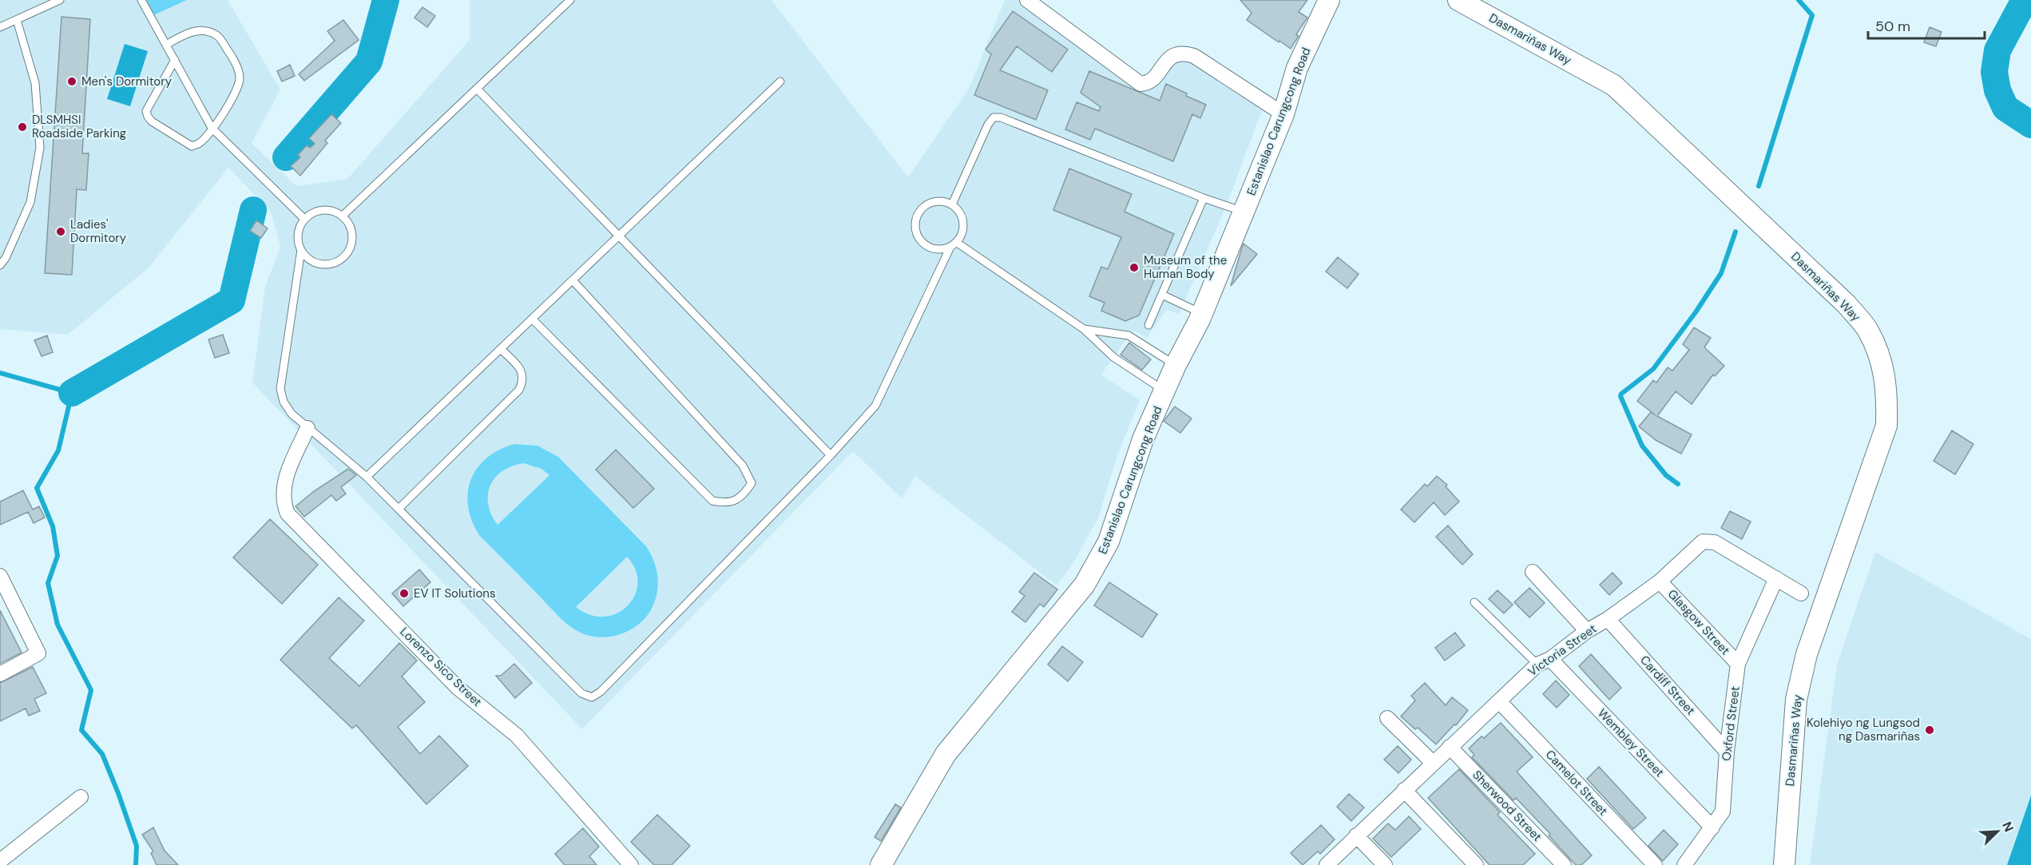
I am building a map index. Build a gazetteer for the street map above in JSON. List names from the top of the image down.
{
  "streets": {
    "street": [
      "Dasmariñas Way",
      "Estanislao Carungcong Road",
      "Glasgow Street",
      "Victoria Street",
      "Lorenzo Sico Street",
      "Cardiff Street",
      "Oxford Street",
      "Wembley Street",
      "Camelot Street",
      "Sherwood Street"
    ]
  },
  "crossings": [
    ["Glasgow Street", "Victoria Street"],
    ["Glasgow Street", "Oxford Street"],
    ["Victoria Street", "Cardiff Street"],
    ["Victoria Street", "Oxford Street"],
    ["Victoria Street", "Wembley Street"],
    ["Victoria Street", "Camelot Street"],
    ["Victoria Street", "Sherwood Street"],
    ["Cardiff Street", "Oxford Street"],
    ["Oxford Street", "Wembley Street"]
  ],
  "places": [
    "Men's Dormitory",
    "DLSMHSI Roadside Parking",
    "Ladies' Dormitory",
    "Museum of the Human Body",
    "EV IT Solutions",
    "Kolehiyo ng Lungsod ng Dasmariñas"
  ],
  "scale_bar": "50 m",
  "north": "top right"
}
